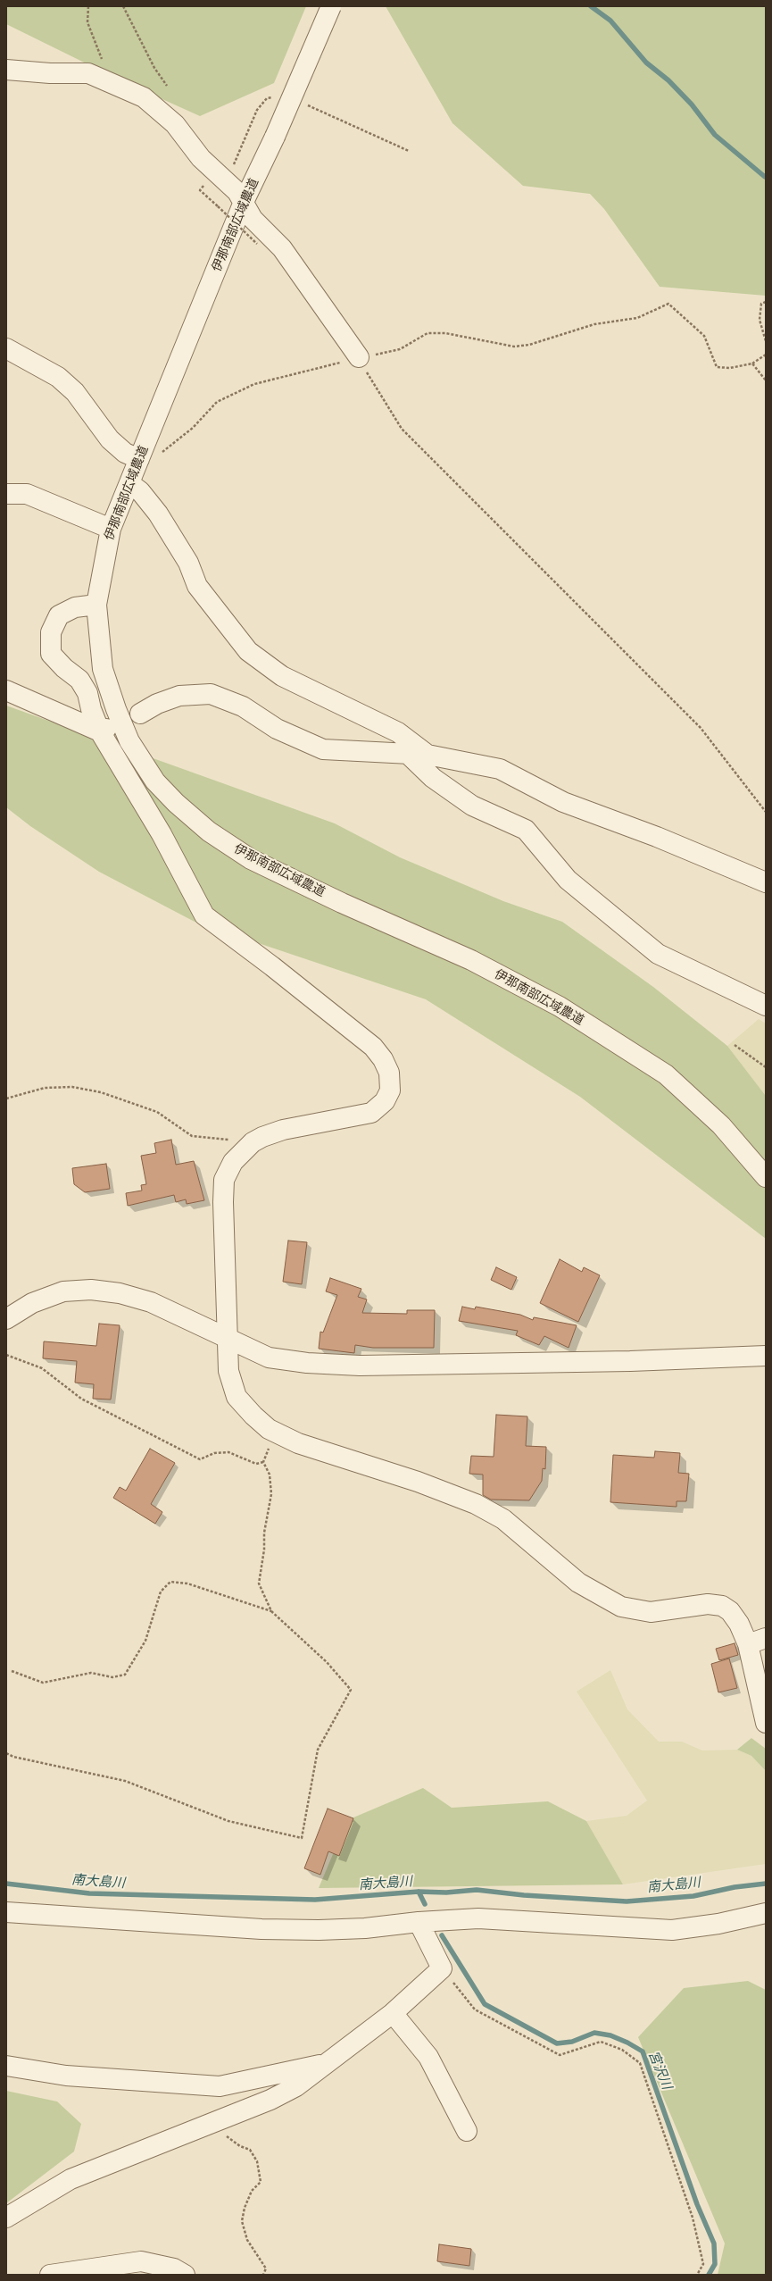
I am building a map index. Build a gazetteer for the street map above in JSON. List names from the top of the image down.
{
  "streets": {
    "street": ["伊那南部広域農道"]
  },
  "water": ["南大島川", "宮沢川"]
}
